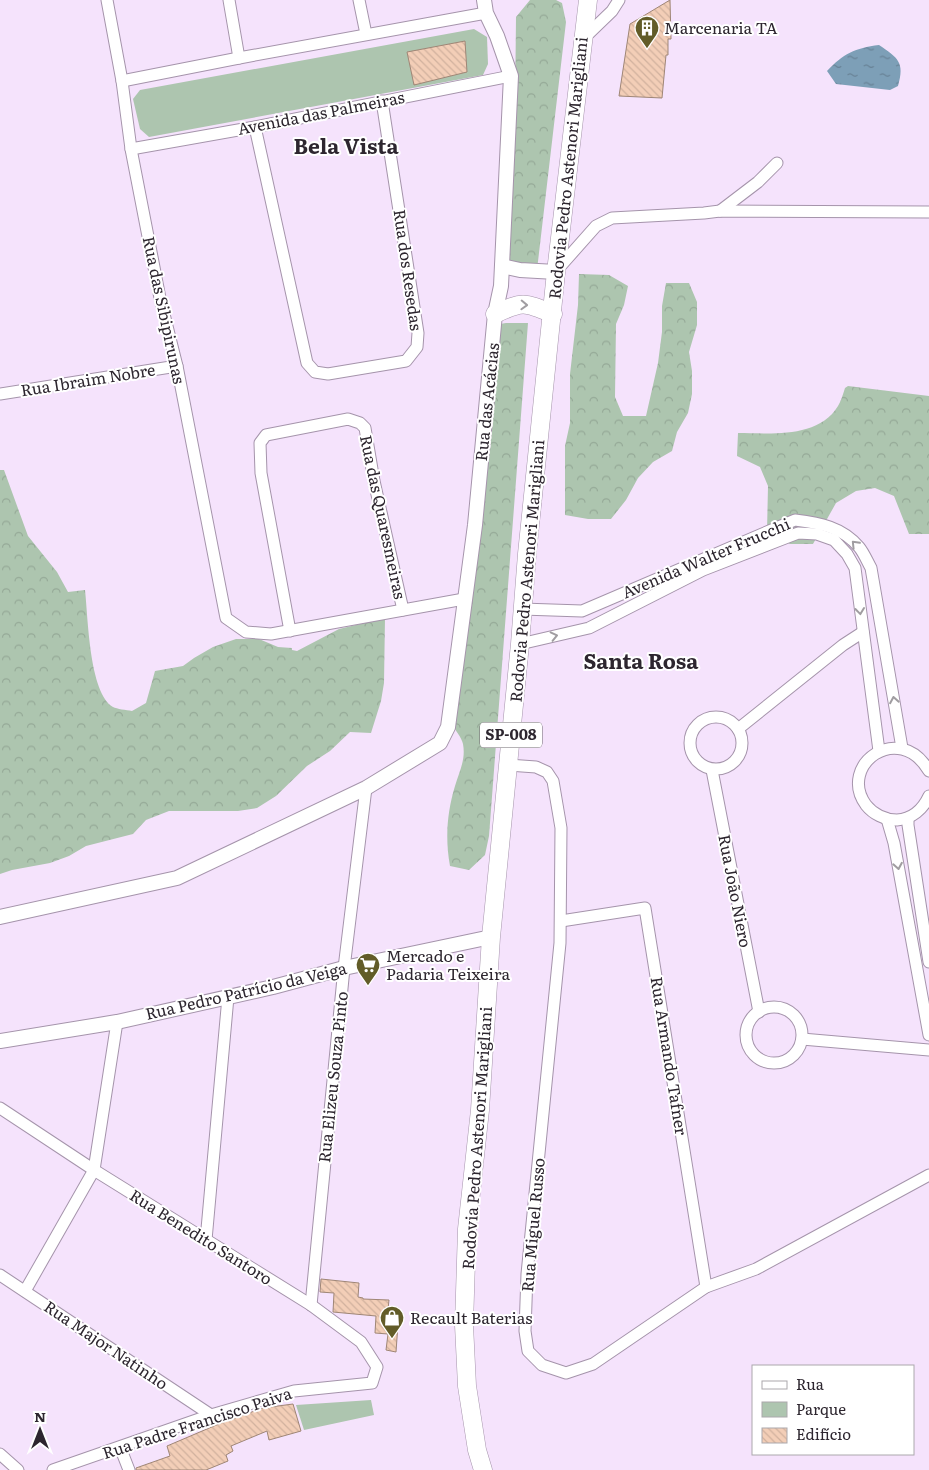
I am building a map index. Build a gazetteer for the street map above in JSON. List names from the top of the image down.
{
  "streets": {
    "main road": ["Rodovia Pedro Astenori Marigliani", "SP-008"],
    "street": [
      "Avenida das Palmeiras",
      "Rua dos Resedas",
      "Rua das Sibipirunas",
      "Rua Ibraim Nobre",
      "Rua das Acácias",
      "Rua das Quaresmeiras",
      "Avenida Walter Frucchi",
      "Rua João Niero",
      "Rua Pedro Patrício da Veiga",
      "Rua Armando Tafner",
      "Rua Elizeu Souza Pinto",
      "Rua Miguel Russo",
      "Rua Benedito Santoro",
      "Rua Major Natinho",
      "Rua Padre Francisco Paiva"
    ]
  },
  "crossings": [
    ["Avenida das Palmeiras", "Rua dos Resedas"],
    ["Avenida das Palmeiras", "Rua das Sibipirunas"],
    ["Avenida das Palmeiras", "Rua das Acácias"],
    ["Rodovia Pedro Astenori Marigliani", "Avenida Walter Frucchi"],
    ["Rodovia Pedro Astenori Marigliani", "Rua Pedro Patrício da Veiga"],
    ["Rodovia Pedro Astenori Marigliani", "Rua Miguel Russo"],
    ["Rua das Sibipirunas", "Rua Ibraim Nobre"],
    ["Rua das Sibipirunas", "Rua das Quaresmeiras"],
    ["Rua das Acácias", "Rua Elizeu Souza Pinto"],
    ["Rua Pedro Patrício da Veiga", "Rua Elizeu Souza Pinto"],
    ["Rua Armando Tafner", "Rua Miguel Russo"],
    ["Rua Elizeu Souza Pinto", "Rua Benedito Santoro"],
    ["Rua Benedito Santoro", "Rua Padre Francisco Paiva"],
    ["Rua Major Natinho", "Rua Padre Francisco Paiva"]
  ],
  "districts": ["Bela Vista", "Santa Rosa"],
  "places": {
    "building": ["Marcenaria TA"],
    "supermarket": ["Mercado e Padaria Teixeira"],
    "shop": ["Recault Baterias"]
  },
  "legend": ["Rua", "Parque", "Edifício"],
  "north": "top"
}
